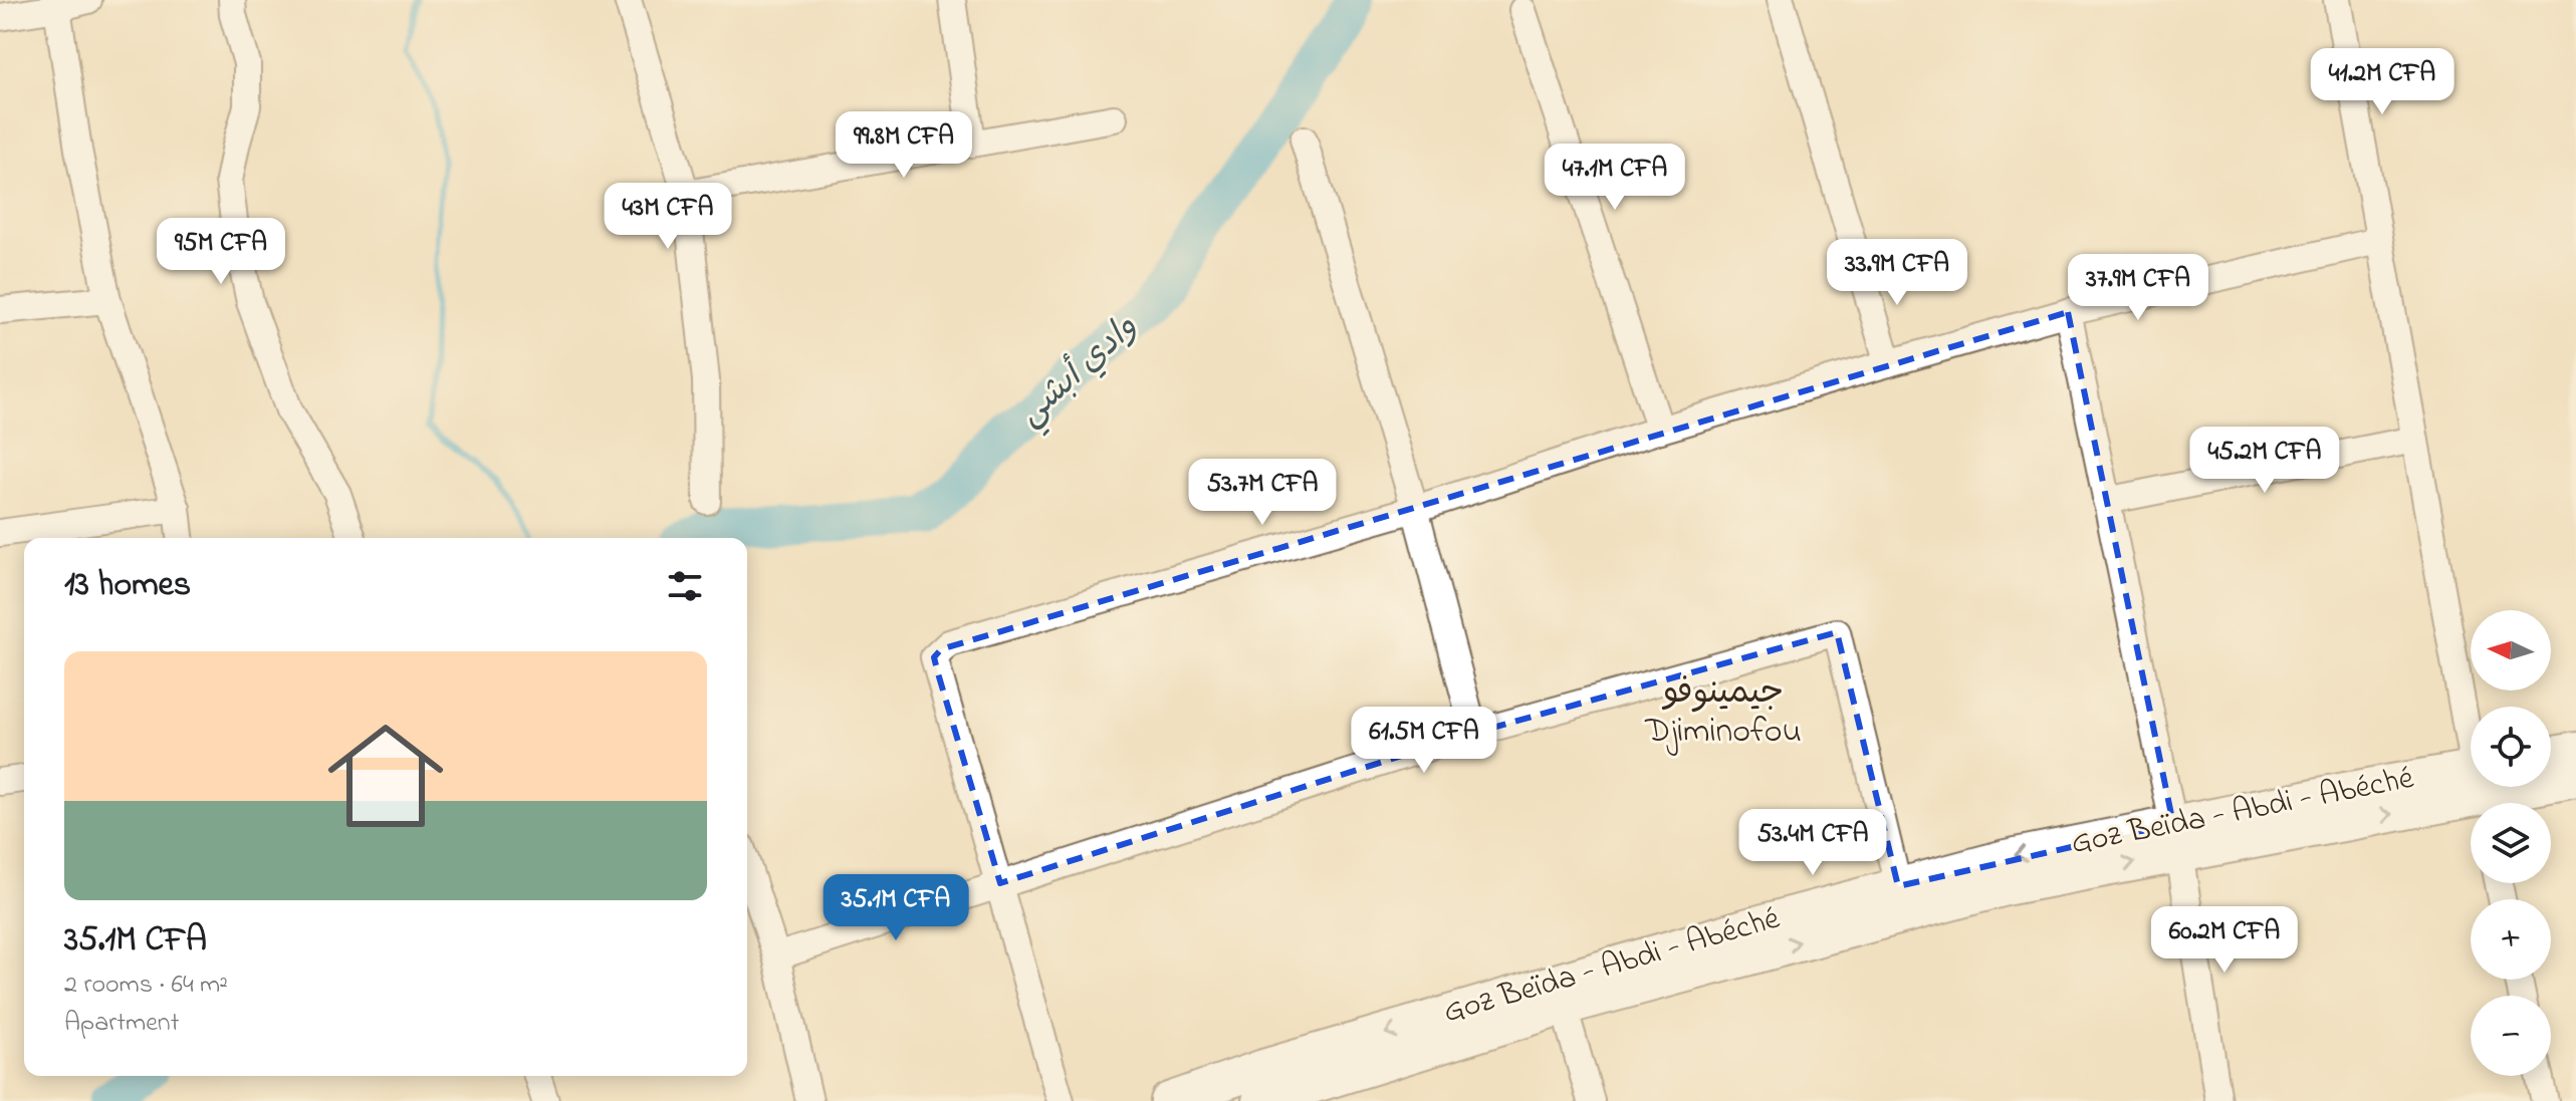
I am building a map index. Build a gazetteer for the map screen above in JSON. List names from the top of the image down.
{
  "streets": {
    "main road": ["Goz Beïda - Abdi - Abéché"]
  },
  "districts": ["جيمينوفو Djiminofou"],
  "water": ["وادي أبشي"],
  "north": "left",
  "page": {
    "price": [
      "41.2M CFA",
      "99.8M CFA",
      "47.1M CFA",
      "43M CFA",
      "95M CFA",
      "33.9M CFA",
      "37.9M CFA",
      "45.2M CFA",
      "53.7M CFA",
      "61.5M CFA",
      "53.4M CFA",
      "35.1M CFA",
      "60.2M CFA"
    ],
    "heading": "13 homes",
    "map_buttons": ["+", "−"],
    "list": [
      {
        "name": "35.1M CFA",
        "note": "2 rooms · 64 m² · Apartment"
      }
    ]
  }
}
